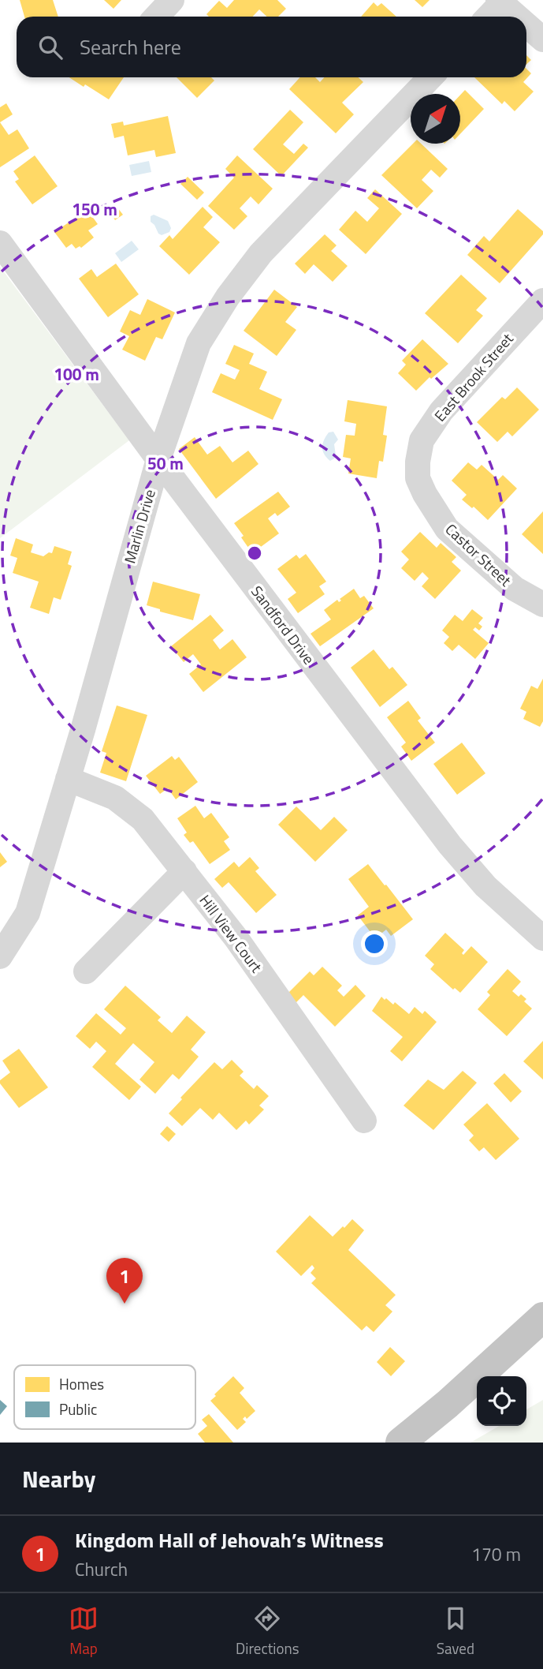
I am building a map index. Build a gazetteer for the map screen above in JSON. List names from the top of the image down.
{
  "streets": {
    "street": [
      "East Brook Street",
      "Marlin Drive",
      "Castor Street",
      "Sandford Drive",
      "Hill View Court"
    ]
  },
  "crossings": [
    ["East Brook Street", "Castor Street"],
    ["Marlin Drive", "Sandford Drive"],
    ["Marlin Drive", "Hill View Court"]
  ],
  "legend": ["Homes", "Public"],
  "north": "top right",
  "page": {
    "search": "Search here",
    "pins": "1",
    "heading": "Nearby",
    "list": [
      {
        "mark": "1",
        "name": "Kingdom Hall of Jehovah’s Witness",
        "note": "Church",
        "value": "170 m"
      }
    ],
    "nav": ["Map", "Directions", "Saved"]
  },
  "rings": ["150 m", "100 m", "50 m"]
}
